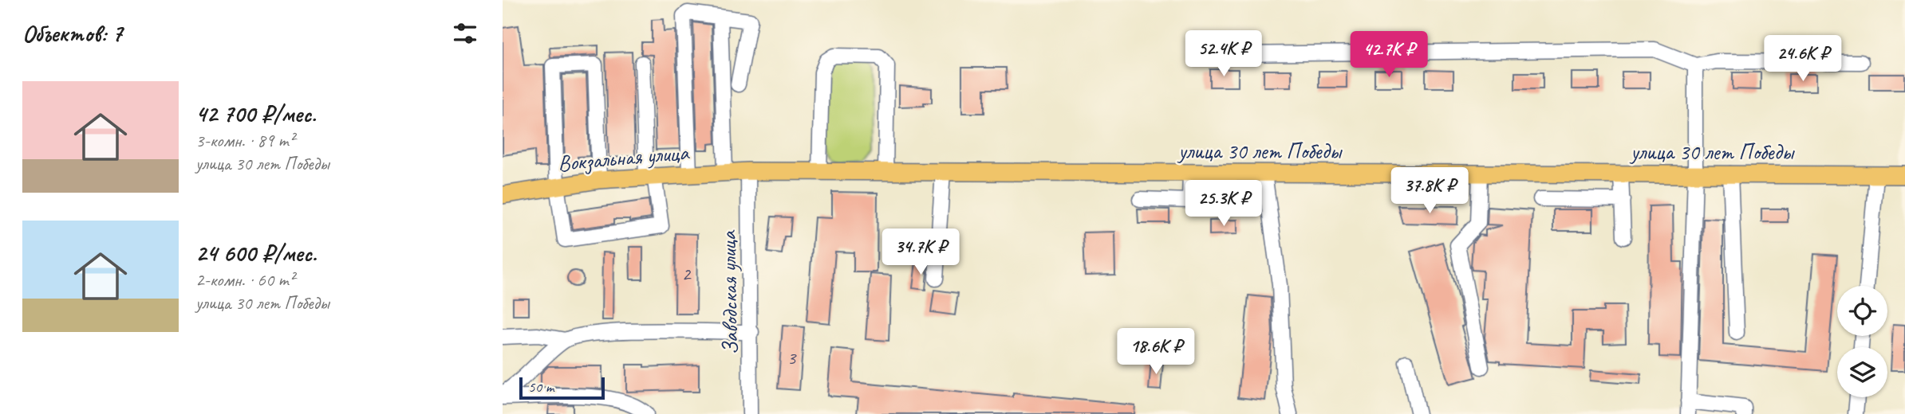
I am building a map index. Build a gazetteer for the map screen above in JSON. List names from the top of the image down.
{
  "streets": {
    "main road": ["улица 30 лет Победы", "Вокзальная улица"],
    "street": ["Заводская улица"]
  },
  "crossings": [
    ["улица 30 лет Победы", "Вокзальная улица"],
    ["улица 30 лет Победы", "Заводская улица"],
    ["Вокзальная улица", "Заводская улица"]
  ],
  "house_numbers": ["2", "3"],
  "scale_bar": "50 m",
  "page": {
    "heading": "Объектов: 7",
    "price": [
      "52.4K ₽",
      "42.7K ₽",
      "24.6K ₽",
      "37.8K ₽",
      "25.3K ₽",
      "34.7K ₽",
      "18.6K ₽"
    ],
    "list": [
      {
        "name": "42 700 ₽/мес.",
        "note": "3-комн. · 89 m² · улица 30 лет Победы"
      },
      {
        "name": "24 600 ₽/мес.",
        "note": "2-комн. · 60 m² · улица 30 лет Победы"
      }
    ],
    "scale": "50 m"
  }
}
